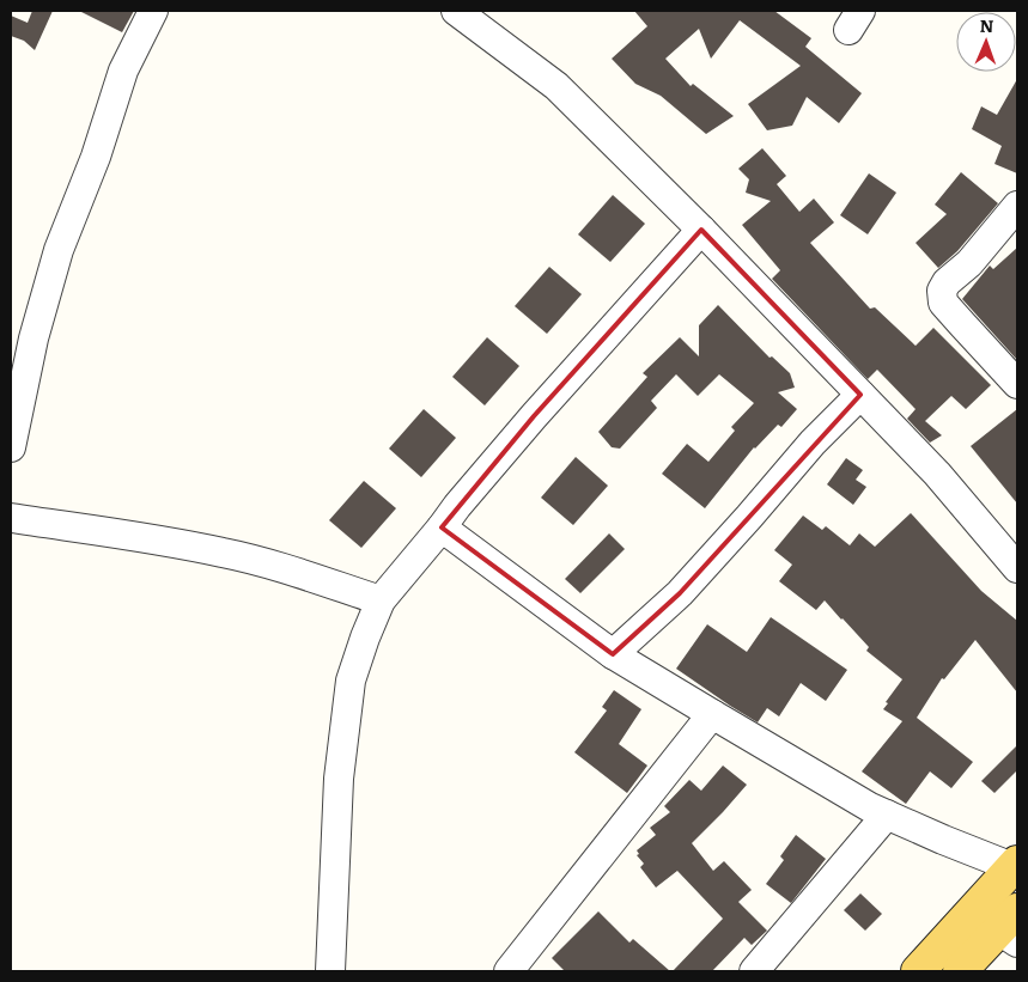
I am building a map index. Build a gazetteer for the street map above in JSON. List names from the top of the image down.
{
  "north": "top"
}
